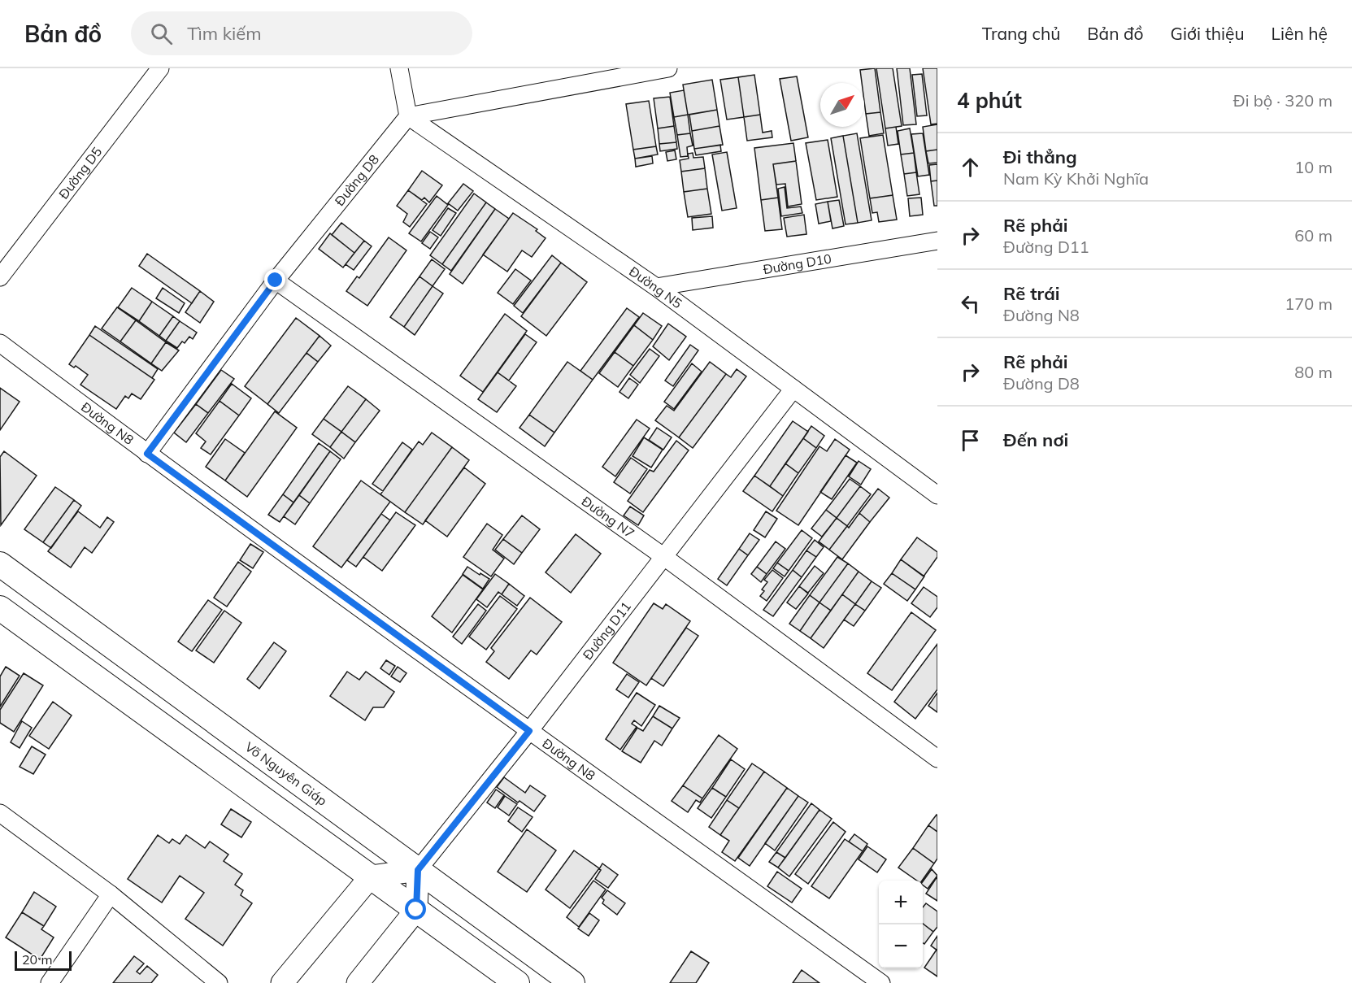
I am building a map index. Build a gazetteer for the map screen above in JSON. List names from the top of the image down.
{
  "streets": {
    "main road": ["Võ Nguyên Giáp"],
    "street": [
      "Đường D5",
      "Đường D8",
      "Đường D10",
      "Đường N5",
      "Đường N8",
      "Đường N7",
      "Đường D11"
    ]
  },
  "crossings": [
    ["Đường D8", "Đường N5"],
    ["Đường D8", "Đường N8"],
    ["Đường D8", "Đường N7"],
    ["Đường D10", "Đường N5"],
    ["Đường N5", "Đường D11"],
    ["Đường N8", "Đường D11"],
    ["Đường N7", "Đường D11"],
    ["Đường D11", "Võ Nguyên Giáp"]
  ],
  "scale_bar": "20 m",
  "north": "top right",
  "page": {
    "header": "Bản đồ",
    "search": "Tìm kiếm",
    "nav": [
      "Trang chủ",
      "Bản đồ",
      "Giới thiệu",
      "Liên hệ"
    ],
    "heading": ["4 phút", "Đi bộ · 320 m"],
    "list": [
      ["Đi thẳng", "Nam Kỳ Khởi Nghĩa", "10 m"],
      ["Rẽ phải", "Đường D11", "60 m"],
      ["Rẽ trái", "Đường N8", "170 m"],
      ["Rẽ phải", "Đường D8", "80 m"],
      "Đến nơi"
    ],
    "map_buttons": ["+", "−"],
    "scale": "20 m"
  }
}
